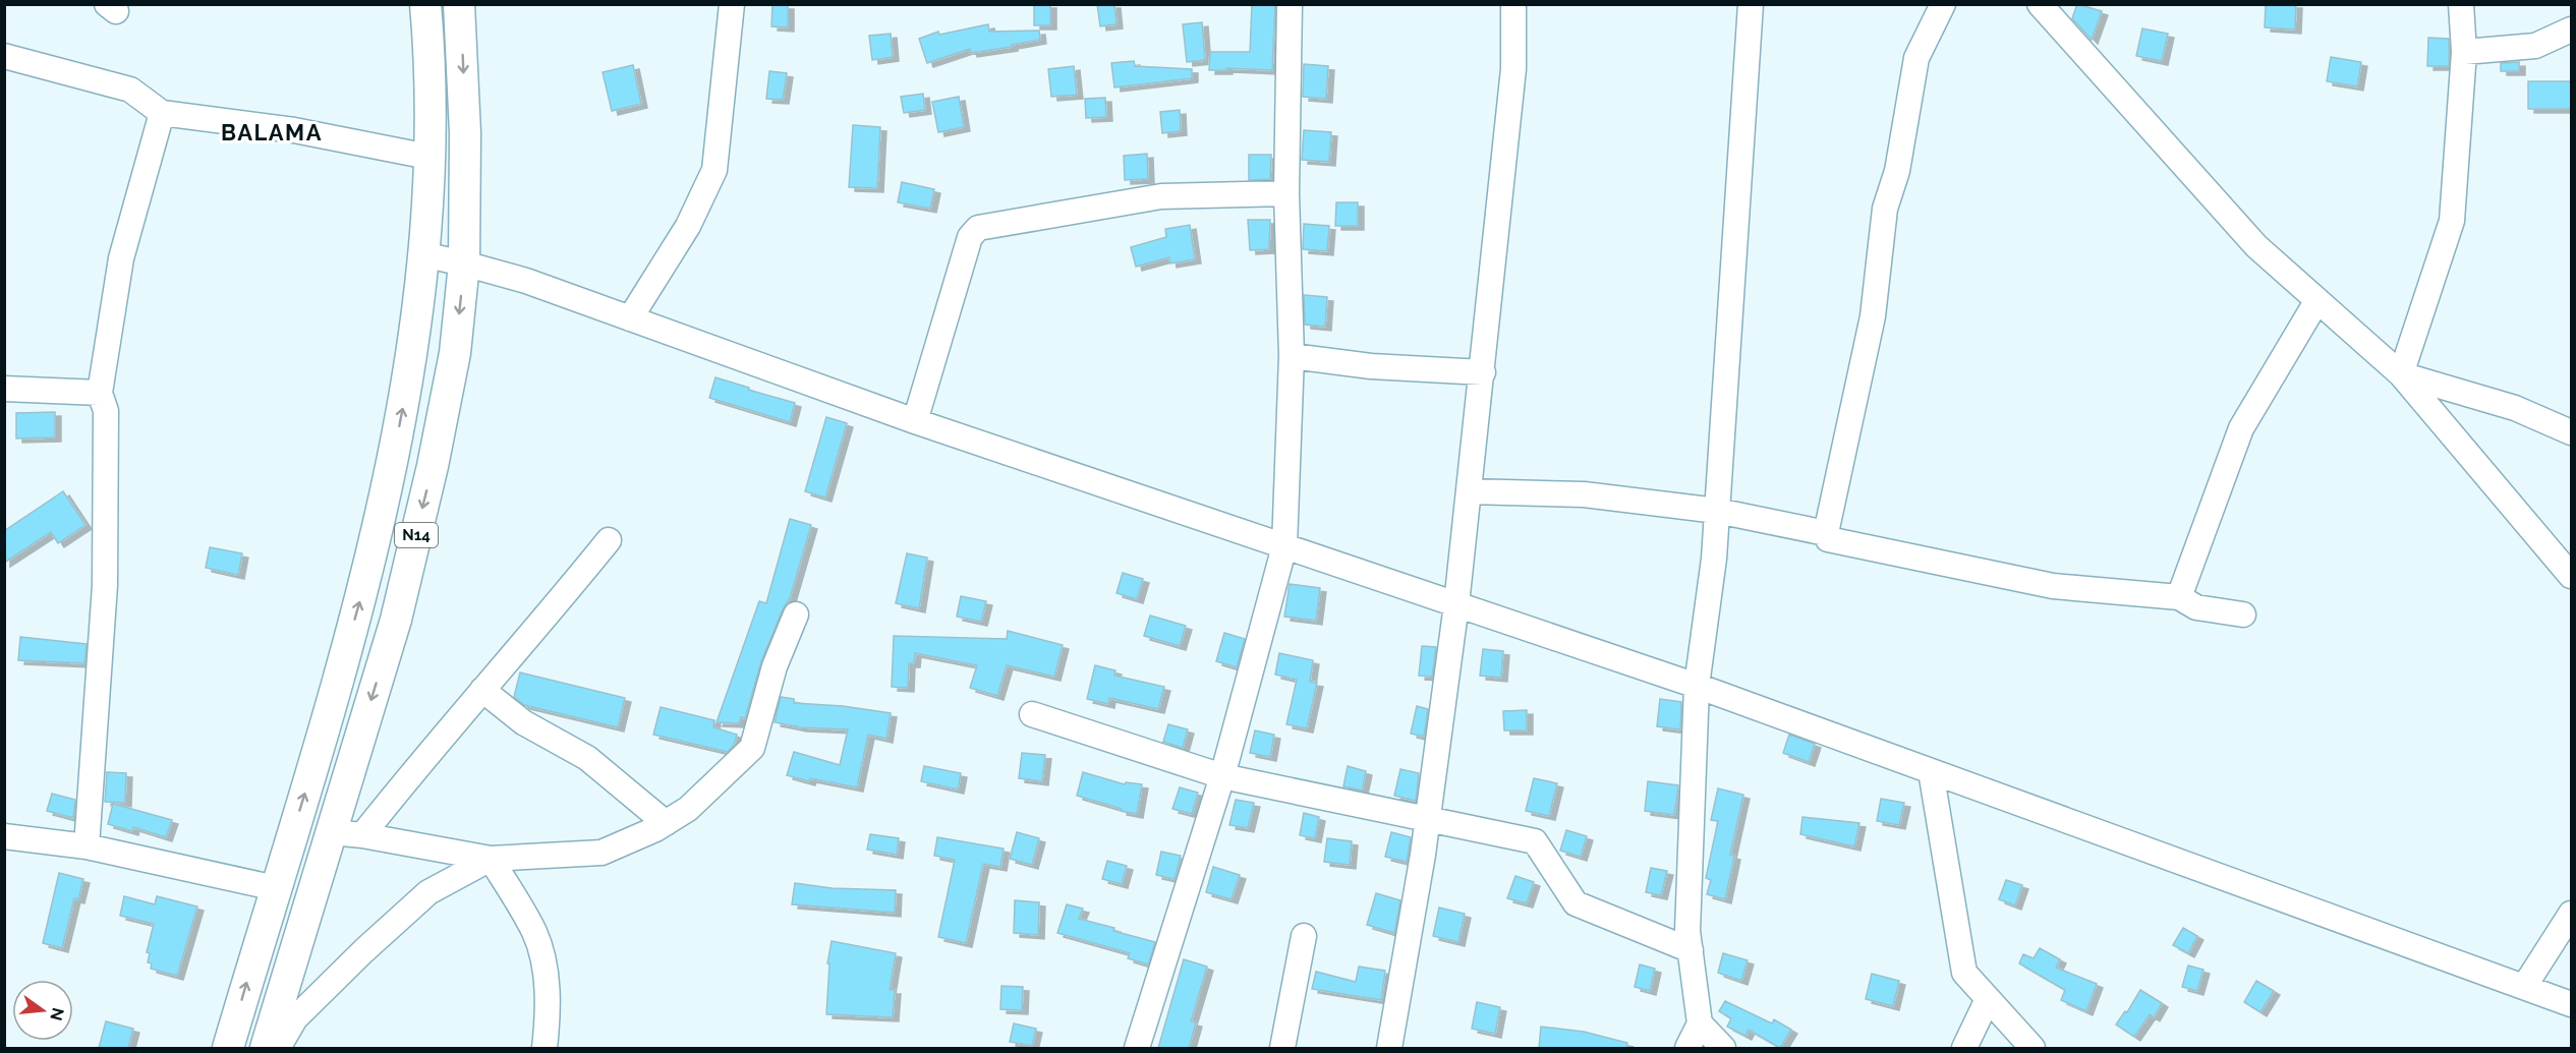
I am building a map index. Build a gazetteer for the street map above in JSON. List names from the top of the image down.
{
  "streets": {
    "main road": ["N14"]
  },
  "districts": ["BALAMA"],
  "north": "right"
}
